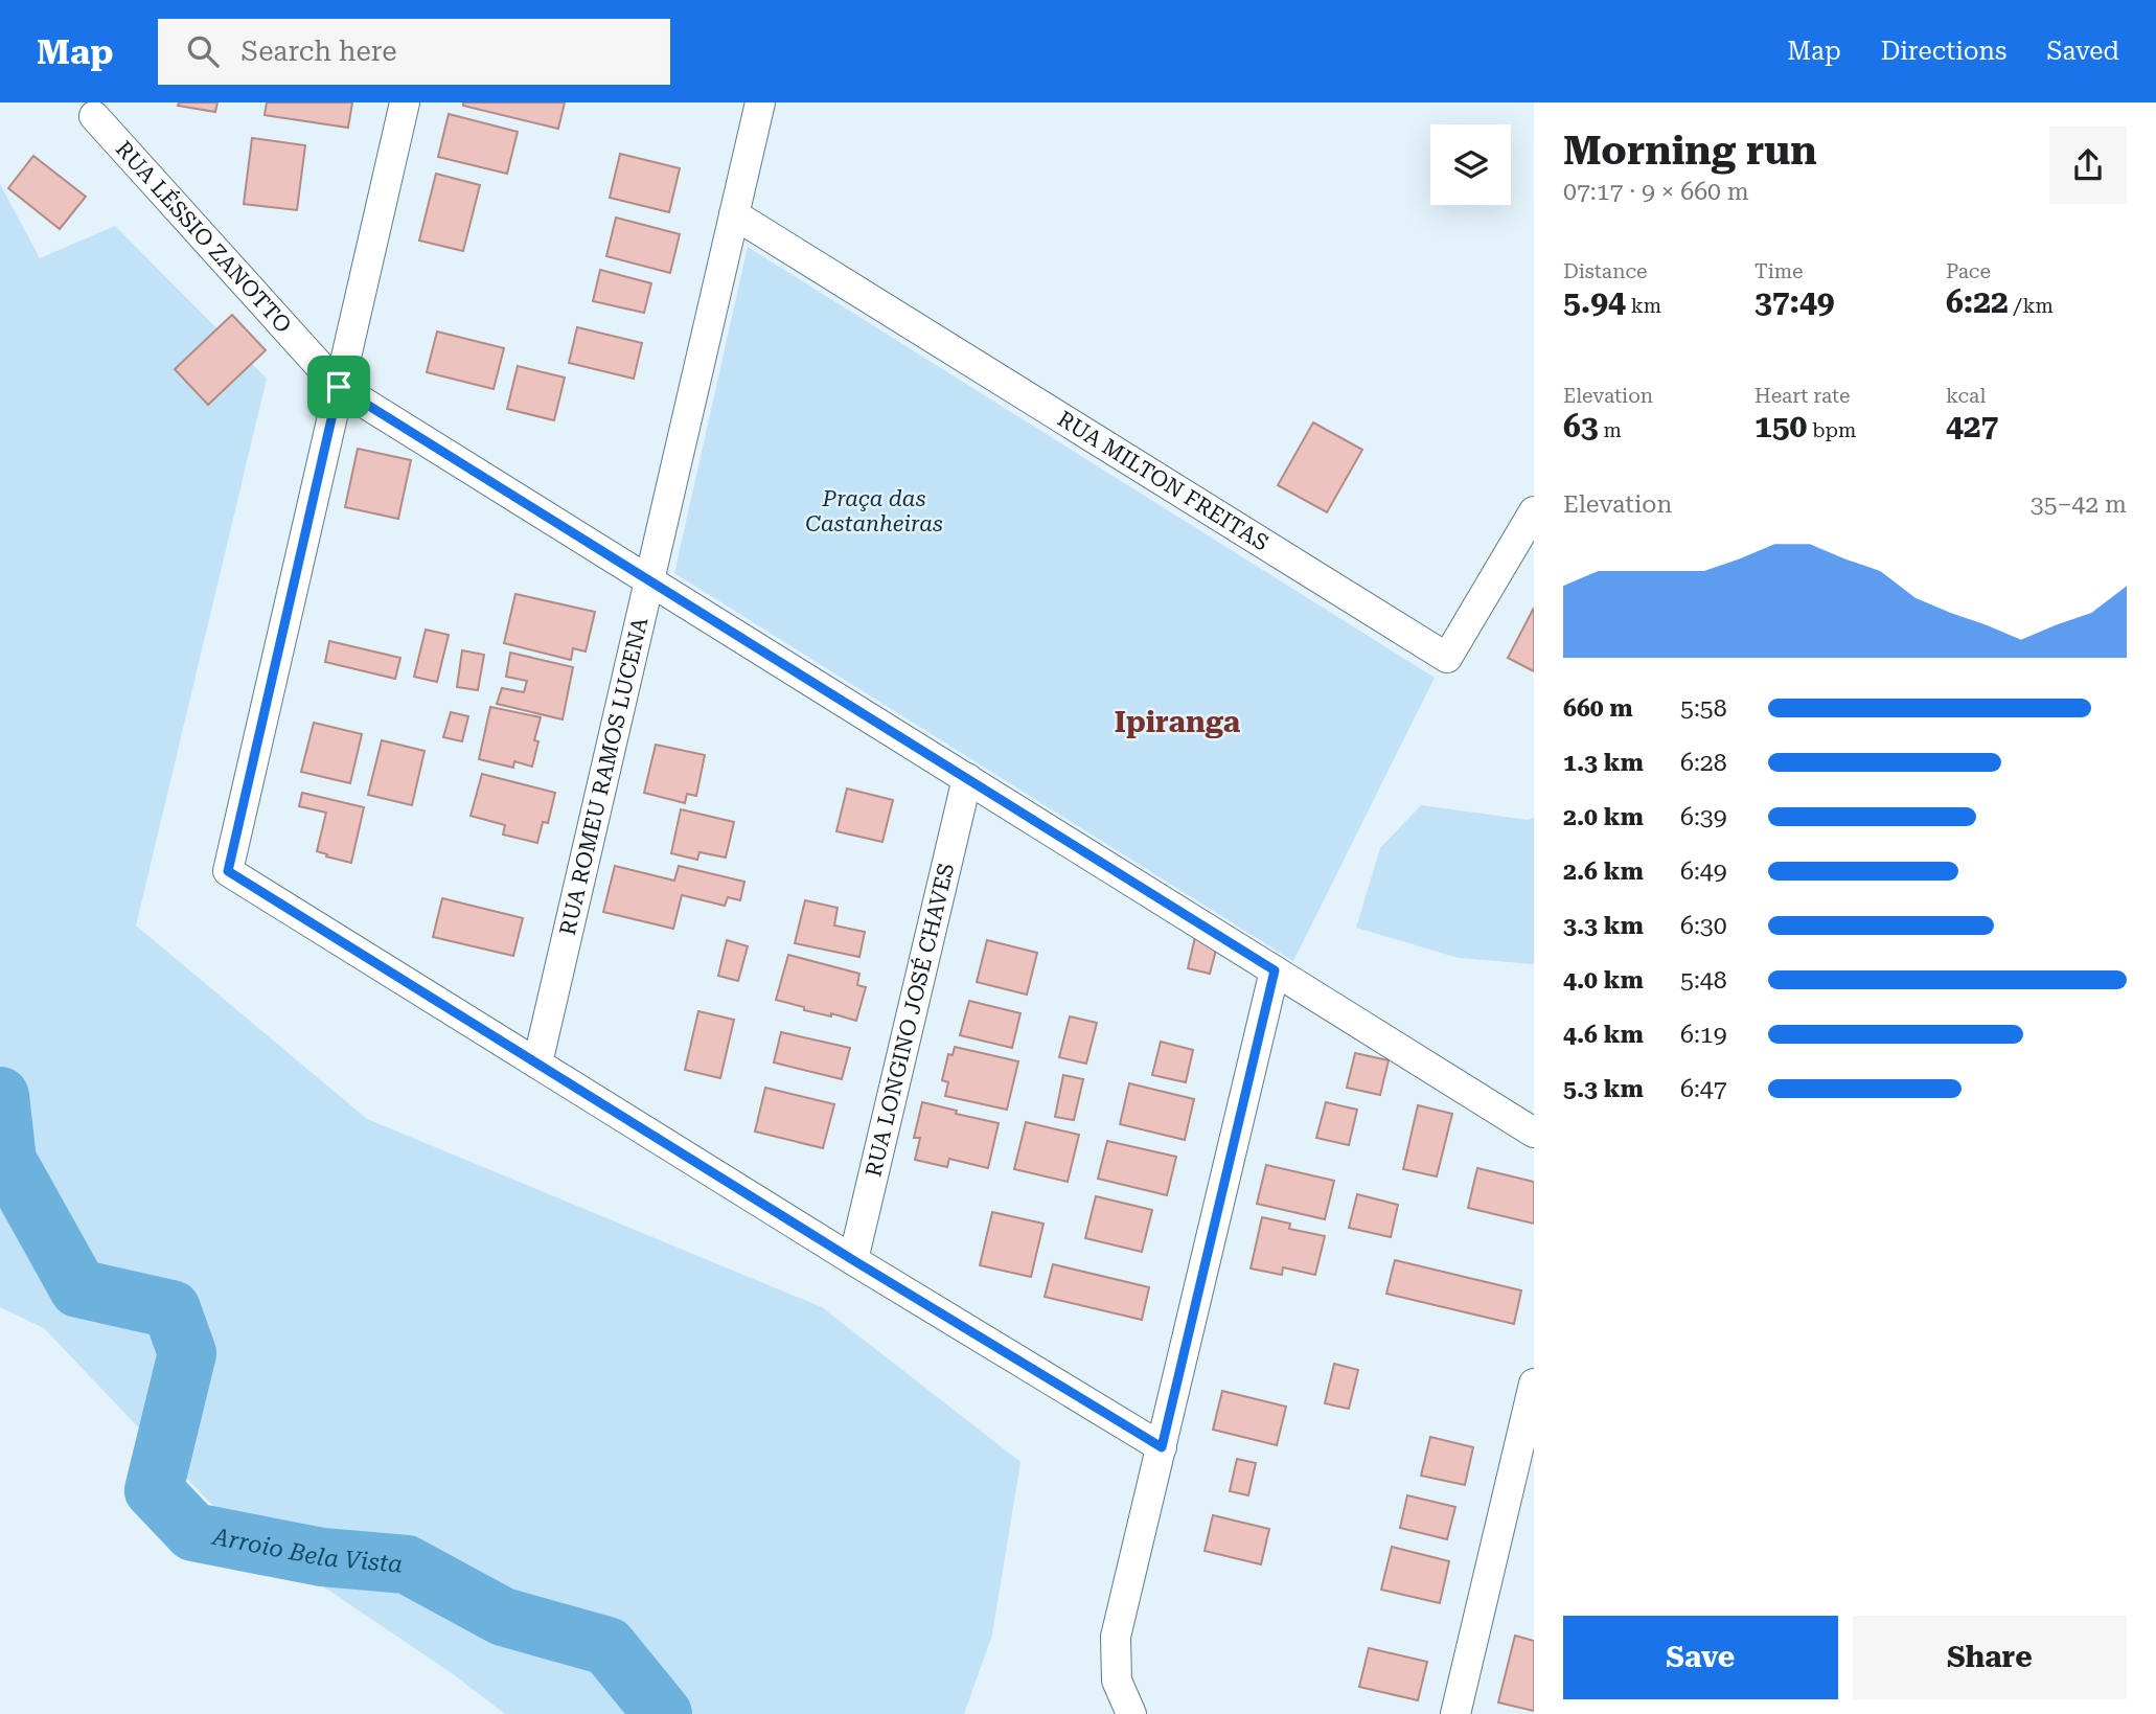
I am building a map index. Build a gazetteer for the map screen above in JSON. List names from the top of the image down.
{
  "streets": {
    "street": [
      "RUA LÉSSIO ZANOTTO",
      "RUA MILTON FREITAS",
      "RUA ROMEU RAMOS LUCENA",
      "RUA LONGINO JOSÉ CHAVES"
    ]
  },
  "crossings": [
    ["RUA LÉSSIO ZANOTTO", "RUA ROMEU RAMOS LUCENA"],
    ["RUA LÉSSIO ZANOTTO", "RUA LONGINO JOSÉ CHAVES"],
    ["RUA MILTON FREITAS", "RUA ROMEU RAMOS LUCENA"]
  ],
  "districts": ["Ipiranga"],
  "water": ["Arroio Bela Vista"],
  "parks": ["Praça das Castanheiras"],
  "page": {
    "header": "Map",
    "search": "Search here",
    "nav": ["Map", "Directions", "Saved"],
    "heading": ["Morning run", "07:17 · 9 × 660 m"],
    "stats": [
      ["Distance", "5.94 km"],
      ["Time", "37:49"],
      ["Pace", "6:22 /km"],
      ["Elevation", "63 m"],
      ["Heart rate", "150 bpm"],
      ["kcal", "427"]
    ],
    "chart": ["Elevation", "35–42 m"],
    "list": [
      {
        "name": "660 m",
        "note": "5:58"
      },
      {
        "name": "1.3 km",
        "note": "6:28"
      },
      {
        "name": "2.0 km",
        "note": "6:39"
      },
      {
        "name": "2.6 km",
        "note": "6:49"
      },
      {
        "name": "3.3 km",
        "note": "6:30"
      },
      {
        "name": "4.0 km",
        "note": "5:48"
      },
      {
        "name": "4.6 km",
        "note": "6:19"
      },
      {
        "name": "5.3 km",
        "note": "6:47"
      }
    ],
    "buttons": ["Save", "Share"]
  }
}
